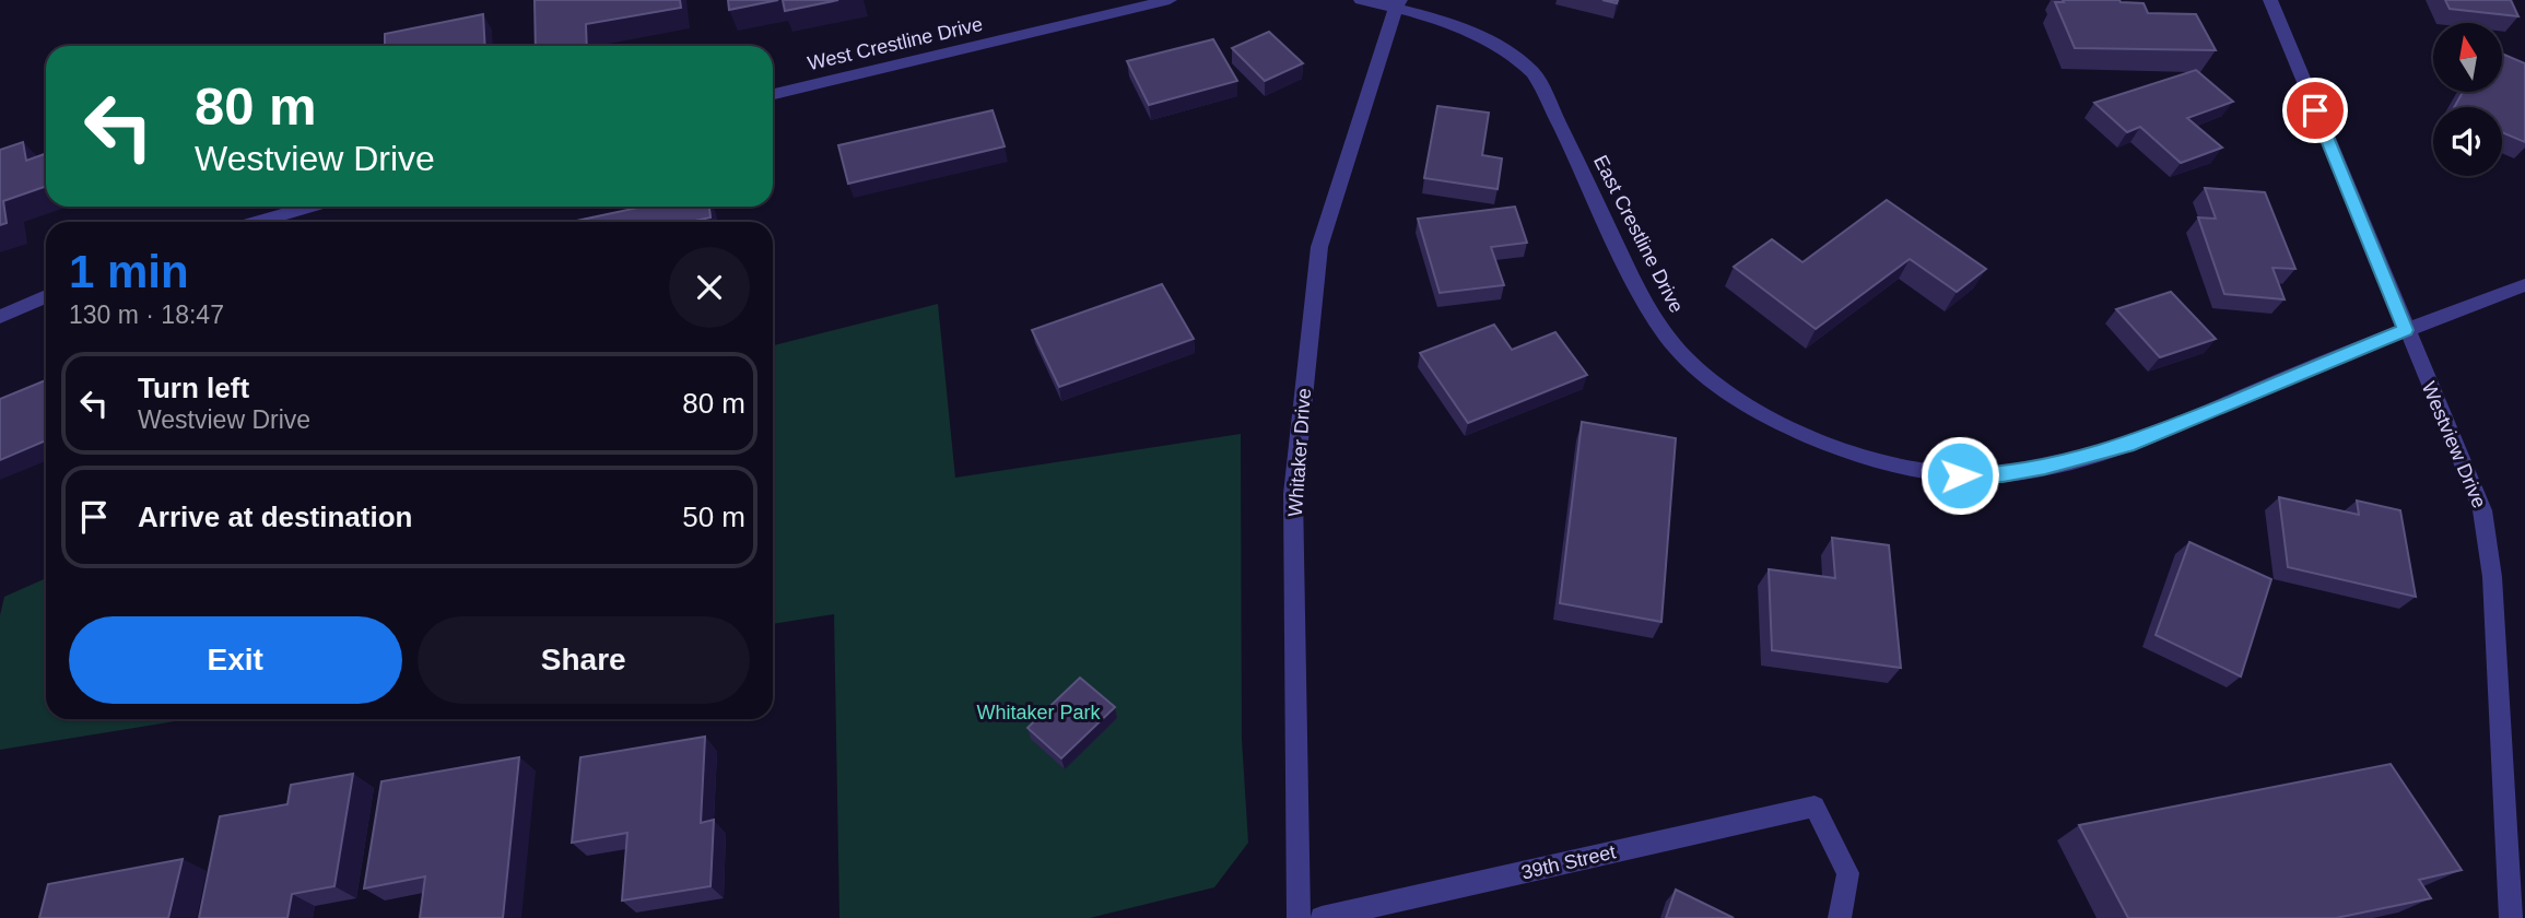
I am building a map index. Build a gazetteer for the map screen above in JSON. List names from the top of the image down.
{
  "streets": {
    "street": [
      "West Crestline Drive",
      "East Crestline Drive",
      "Westview Drive",
      "Whitaker Drive",
      "39th Street"
    ]
  },
  "crossings": [
    ["East Crestline Drive", "Westview Drive"],
    ["East Crestline Drive", "Whitaker Drive"]
  ],
  "parks": ["Whitaker Park"],
  "north": "top",
  "page": {
    "turn": ["80 m", "Westview Drive"],
    "heading": ["1 min", "130 m · 18:47"],
    "list": [
      {
        "name": "Turn left",
        "note": "Westview Drive",
        "value": "80 m"
      },
      {
        "name": "Arrive at destination",
        "value": "50 m"
      }
    ],
    "buttons": ["Exit", "Share"]
  }
}
